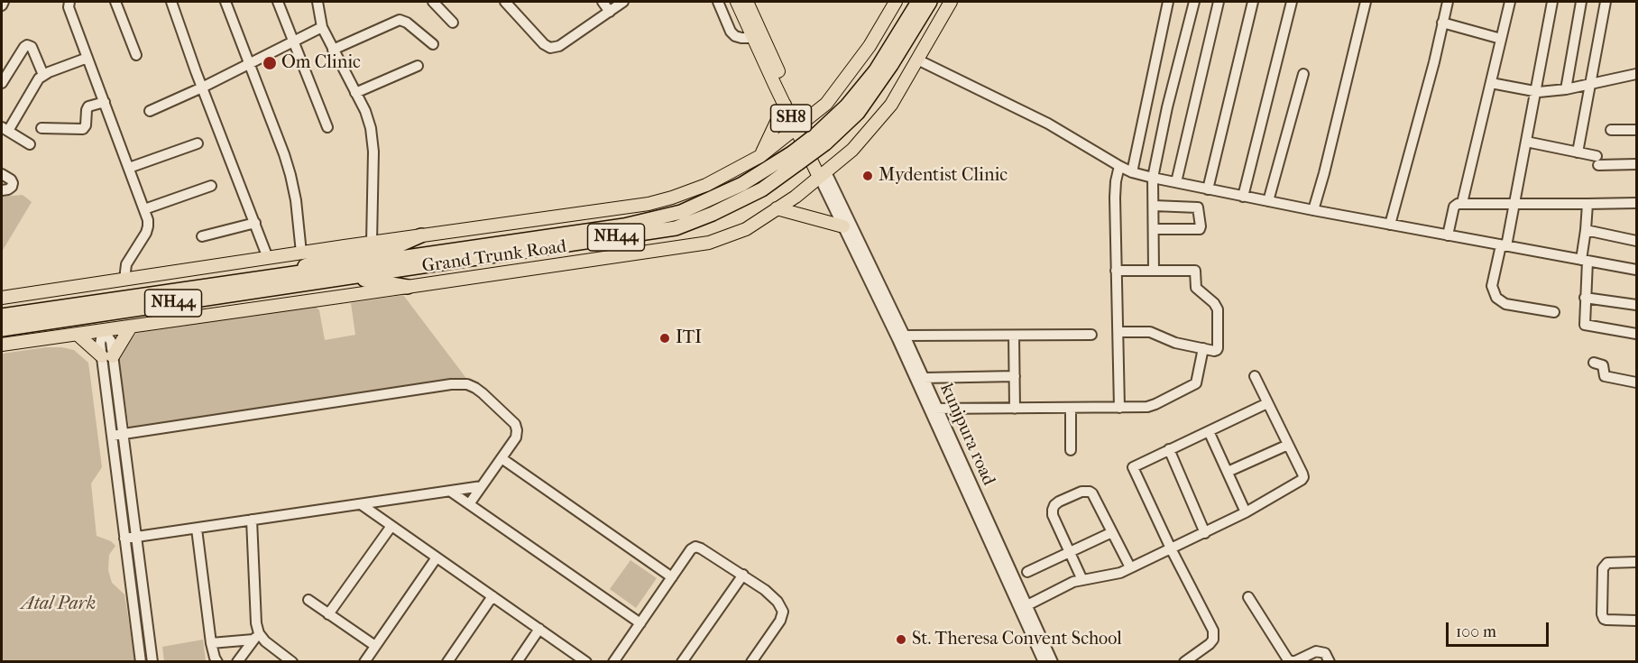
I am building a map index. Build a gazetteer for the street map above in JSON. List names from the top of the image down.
{
  "streets": {
    "highway": ["NH44"],
    "main road": ["SH8", "Grand Trunk Road"],
    "street": ["kunjpura road"]
  },
  "crossings": [
    ["SH8", "Grand Trunk Road"],
    ["SH8", "kunjpura road"],
    ["Grand Trunk Road", "kunjpura road"]
  ],
  "parks": ["Atal Park"],
  "places": [
    "Om Clinic",
    "Mydentist Clinic",
    "ITI",
    "St. Theresa Convent School"
  ],
  "scale_bar": "100 m"
}
